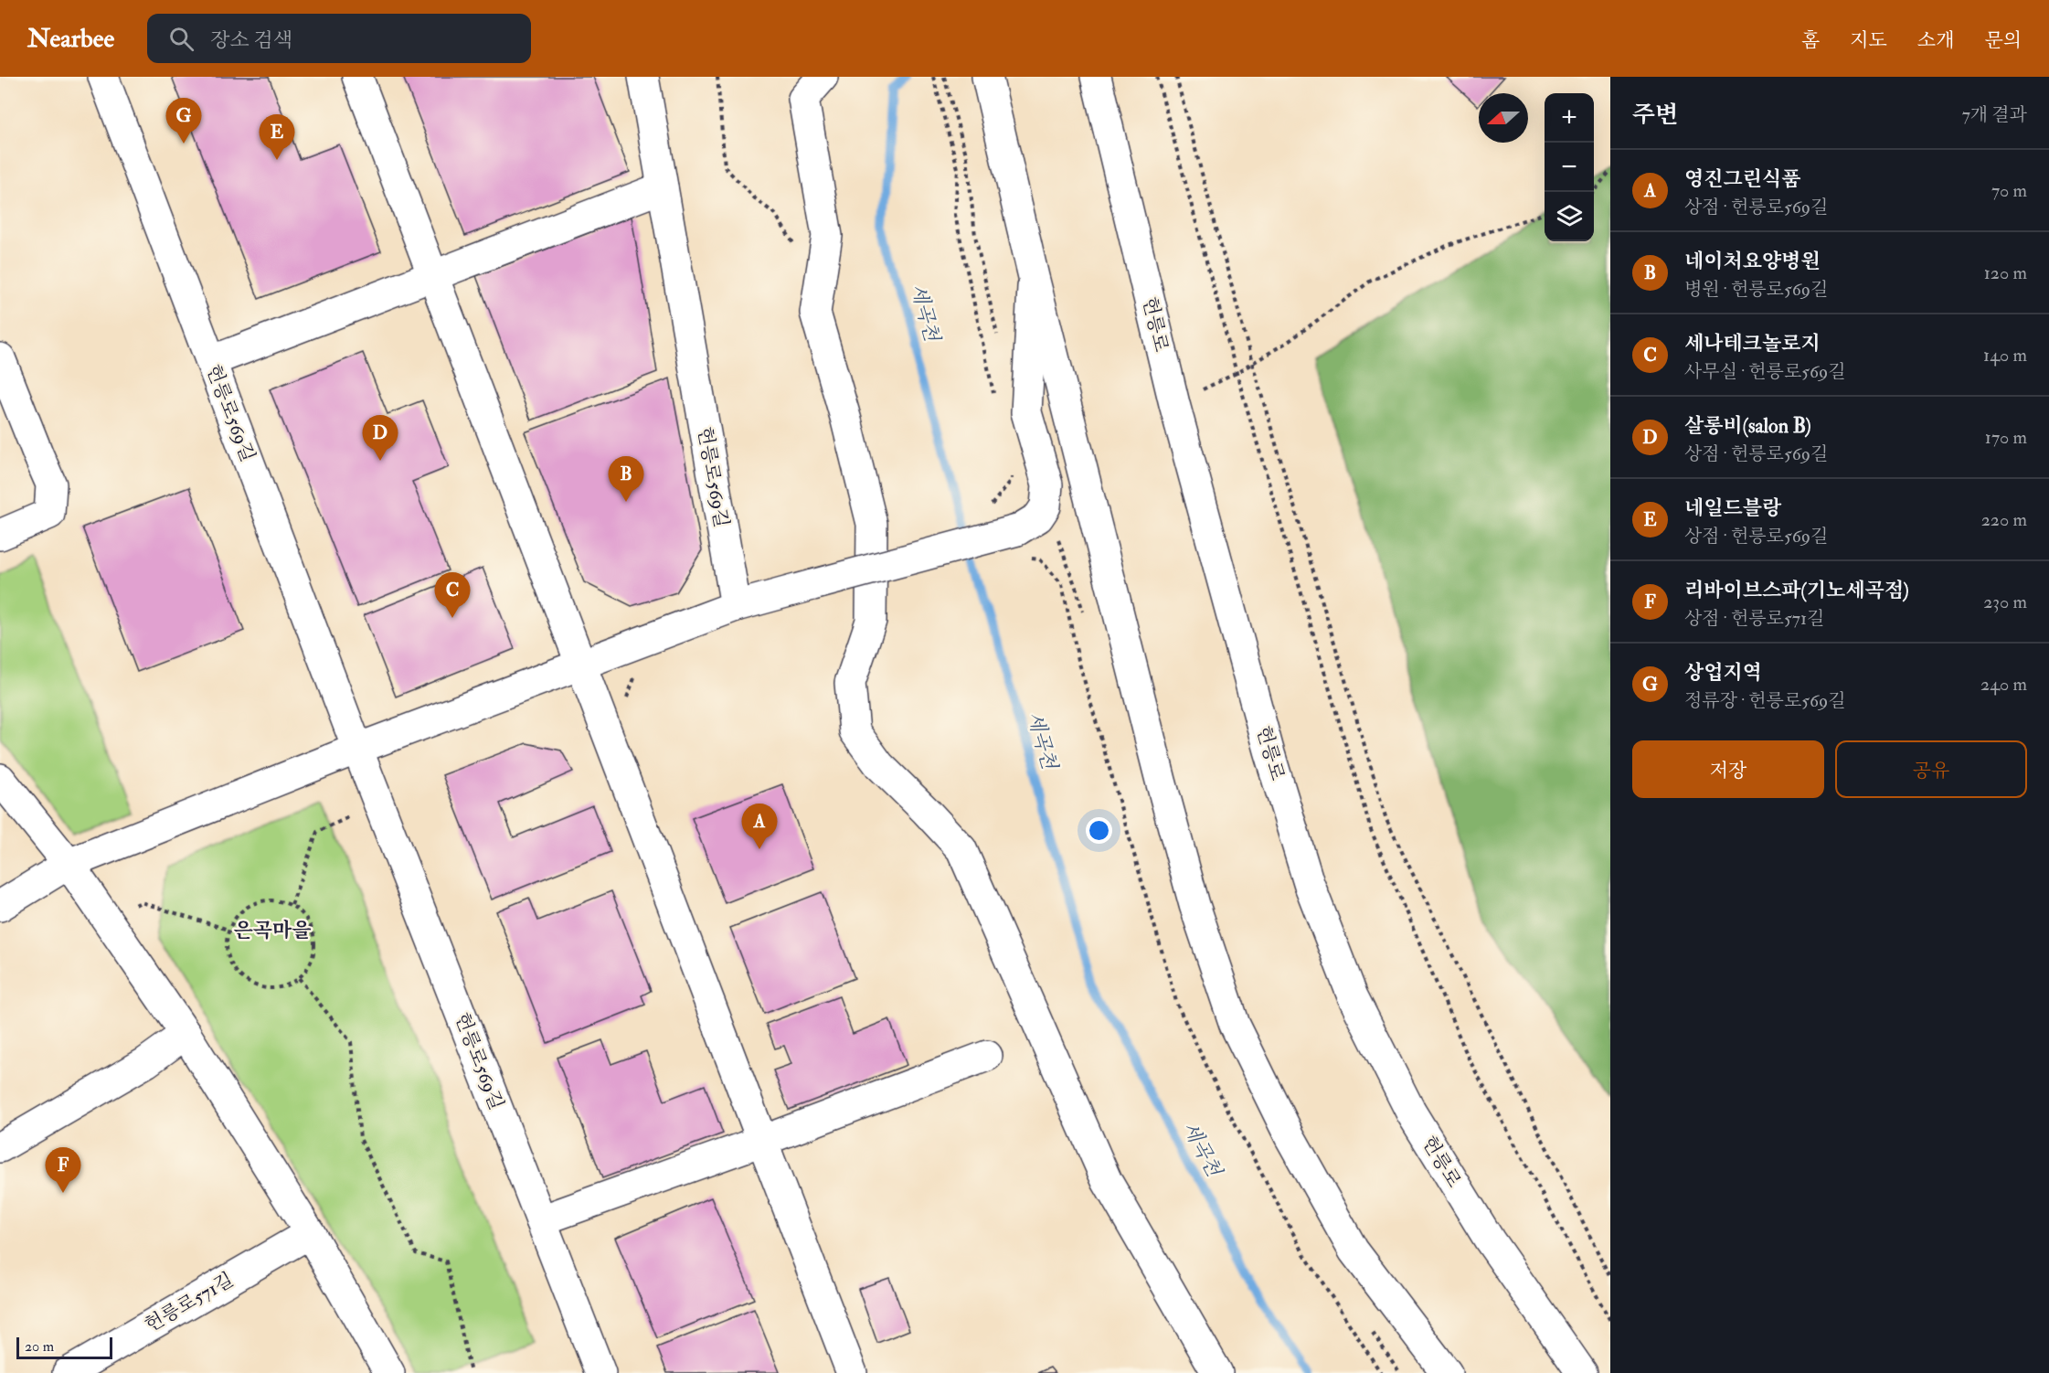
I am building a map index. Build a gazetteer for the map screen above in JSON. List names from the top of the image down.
{
  "streets": {
    "street": ["헌릉로", "헌릉로569길", "헌릉로571길"]
  },
  "districts": ["은곡마을"],
  "water": ["세곡천"],
  "scale_bar": "20 m",
  "north": "left",
  "page": {
    "header": "Nearbee",
    "search": "장소 검색",
    "nav": [
      "홈",
      "지도",
      "소개",
      "문의"
    ],
    "heading": ["주변", "7개 결과"],
    "map_buttons": ["+", "−"],
    "pins": [
      "G",
      "E",
      "D",
      "B",
      "C",
      "A",
      "F"
    ],
    "list": [
      {
        "mark": "A",
        "name": "영진그린식품",
        "note": "상점 · 헌릉로569길",
        "value": "70 m"
      },
      {
        "mark": "B",
        "name": "네이처요양병원",
        "note": "병원 · 헌릉로569길",
        "value": "120 m"
      },
      {
        "mark": "C",
        "name": "세나테크놀로지",
        "note": "사무실 · 헌릉로569길",
        "value": "140 m"
      },
      {
        "mark": "D",
        "name": "살롱비(salon B)",
        "note": "상점 · 헌릉로569길",
        "value": "170 m"
      },
      {
        "mark": "E",
        "name": "네일드블랑",
        "note": "상점 · 헌릉로569길",
        "value": "220 m"
      },
      {
        "mark": "F",
        "name": "리바이브스파(기노세곡점)",
        "note": "상점 · 헌릉로571길",
        "value": "230 m"
      },
      {
        "mark": "G",
        "name": "상업지역",
        "note": "정류장 · 헌릉로569길",
        "value": "240 m"
      }
    ],
    "buttons": ["저장", "공유"],
    "scale": "20 m"
  }
}
